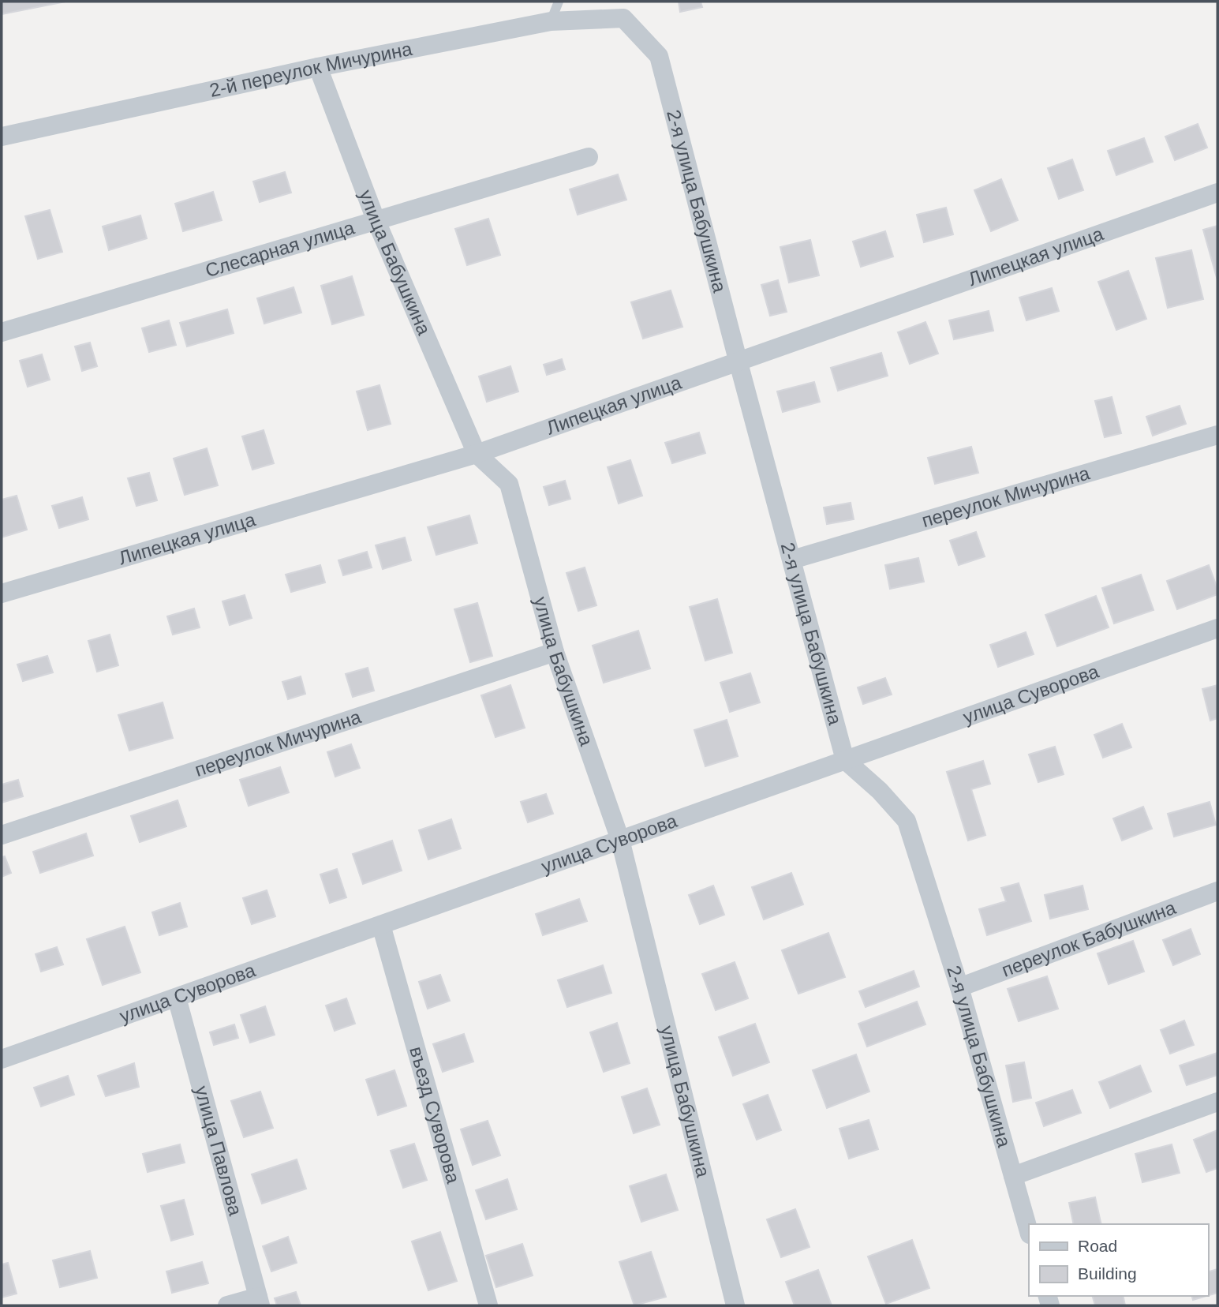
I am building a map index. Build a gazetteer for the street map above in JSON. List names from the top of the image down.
{
  "streets": {
    "street": [
      "2-й переулок Мичурина",
      "2-я улица Бабушкина",
      "Слесарная улица",
      "Липецкая улица",
      "улица Бабушкина",
      "переулок Мичурина",
      "улица Суворова",
      "переулок Бабушкина",
      "въезд Суворова",
      "улица Павлова"
    ]
  },
  "crossings": [
    ["2-й переулок Мичурина", "2-я улица Бабушкина"],
    ["2-й переулок Мичурина", "улица Бабушкина"],
    ["2-я улица Бабушкина", "Липецкая улица"],
    ["2-я улица Бабушкина", "переулок Мичурина"],
    ["2-я улица Бабушкина", "улица Суворова"],
    ["2-я улица Бабушкина", "переулок Бабушкина"],
    ["Слесарная улица", "улица Бабушкина"],
    ["Липецкая улица", "улица Бабушкина"],
    ["улица Бабушкина", "переулок Мичурина"],
    ["улица Бабушкина", "улица Суворова"],
    ["улица Суворова", "въезд Суворова"],
    ["улица Суворова", "улица Павлова"]
  ],
  "legend": ["Road", "Building"]
}
